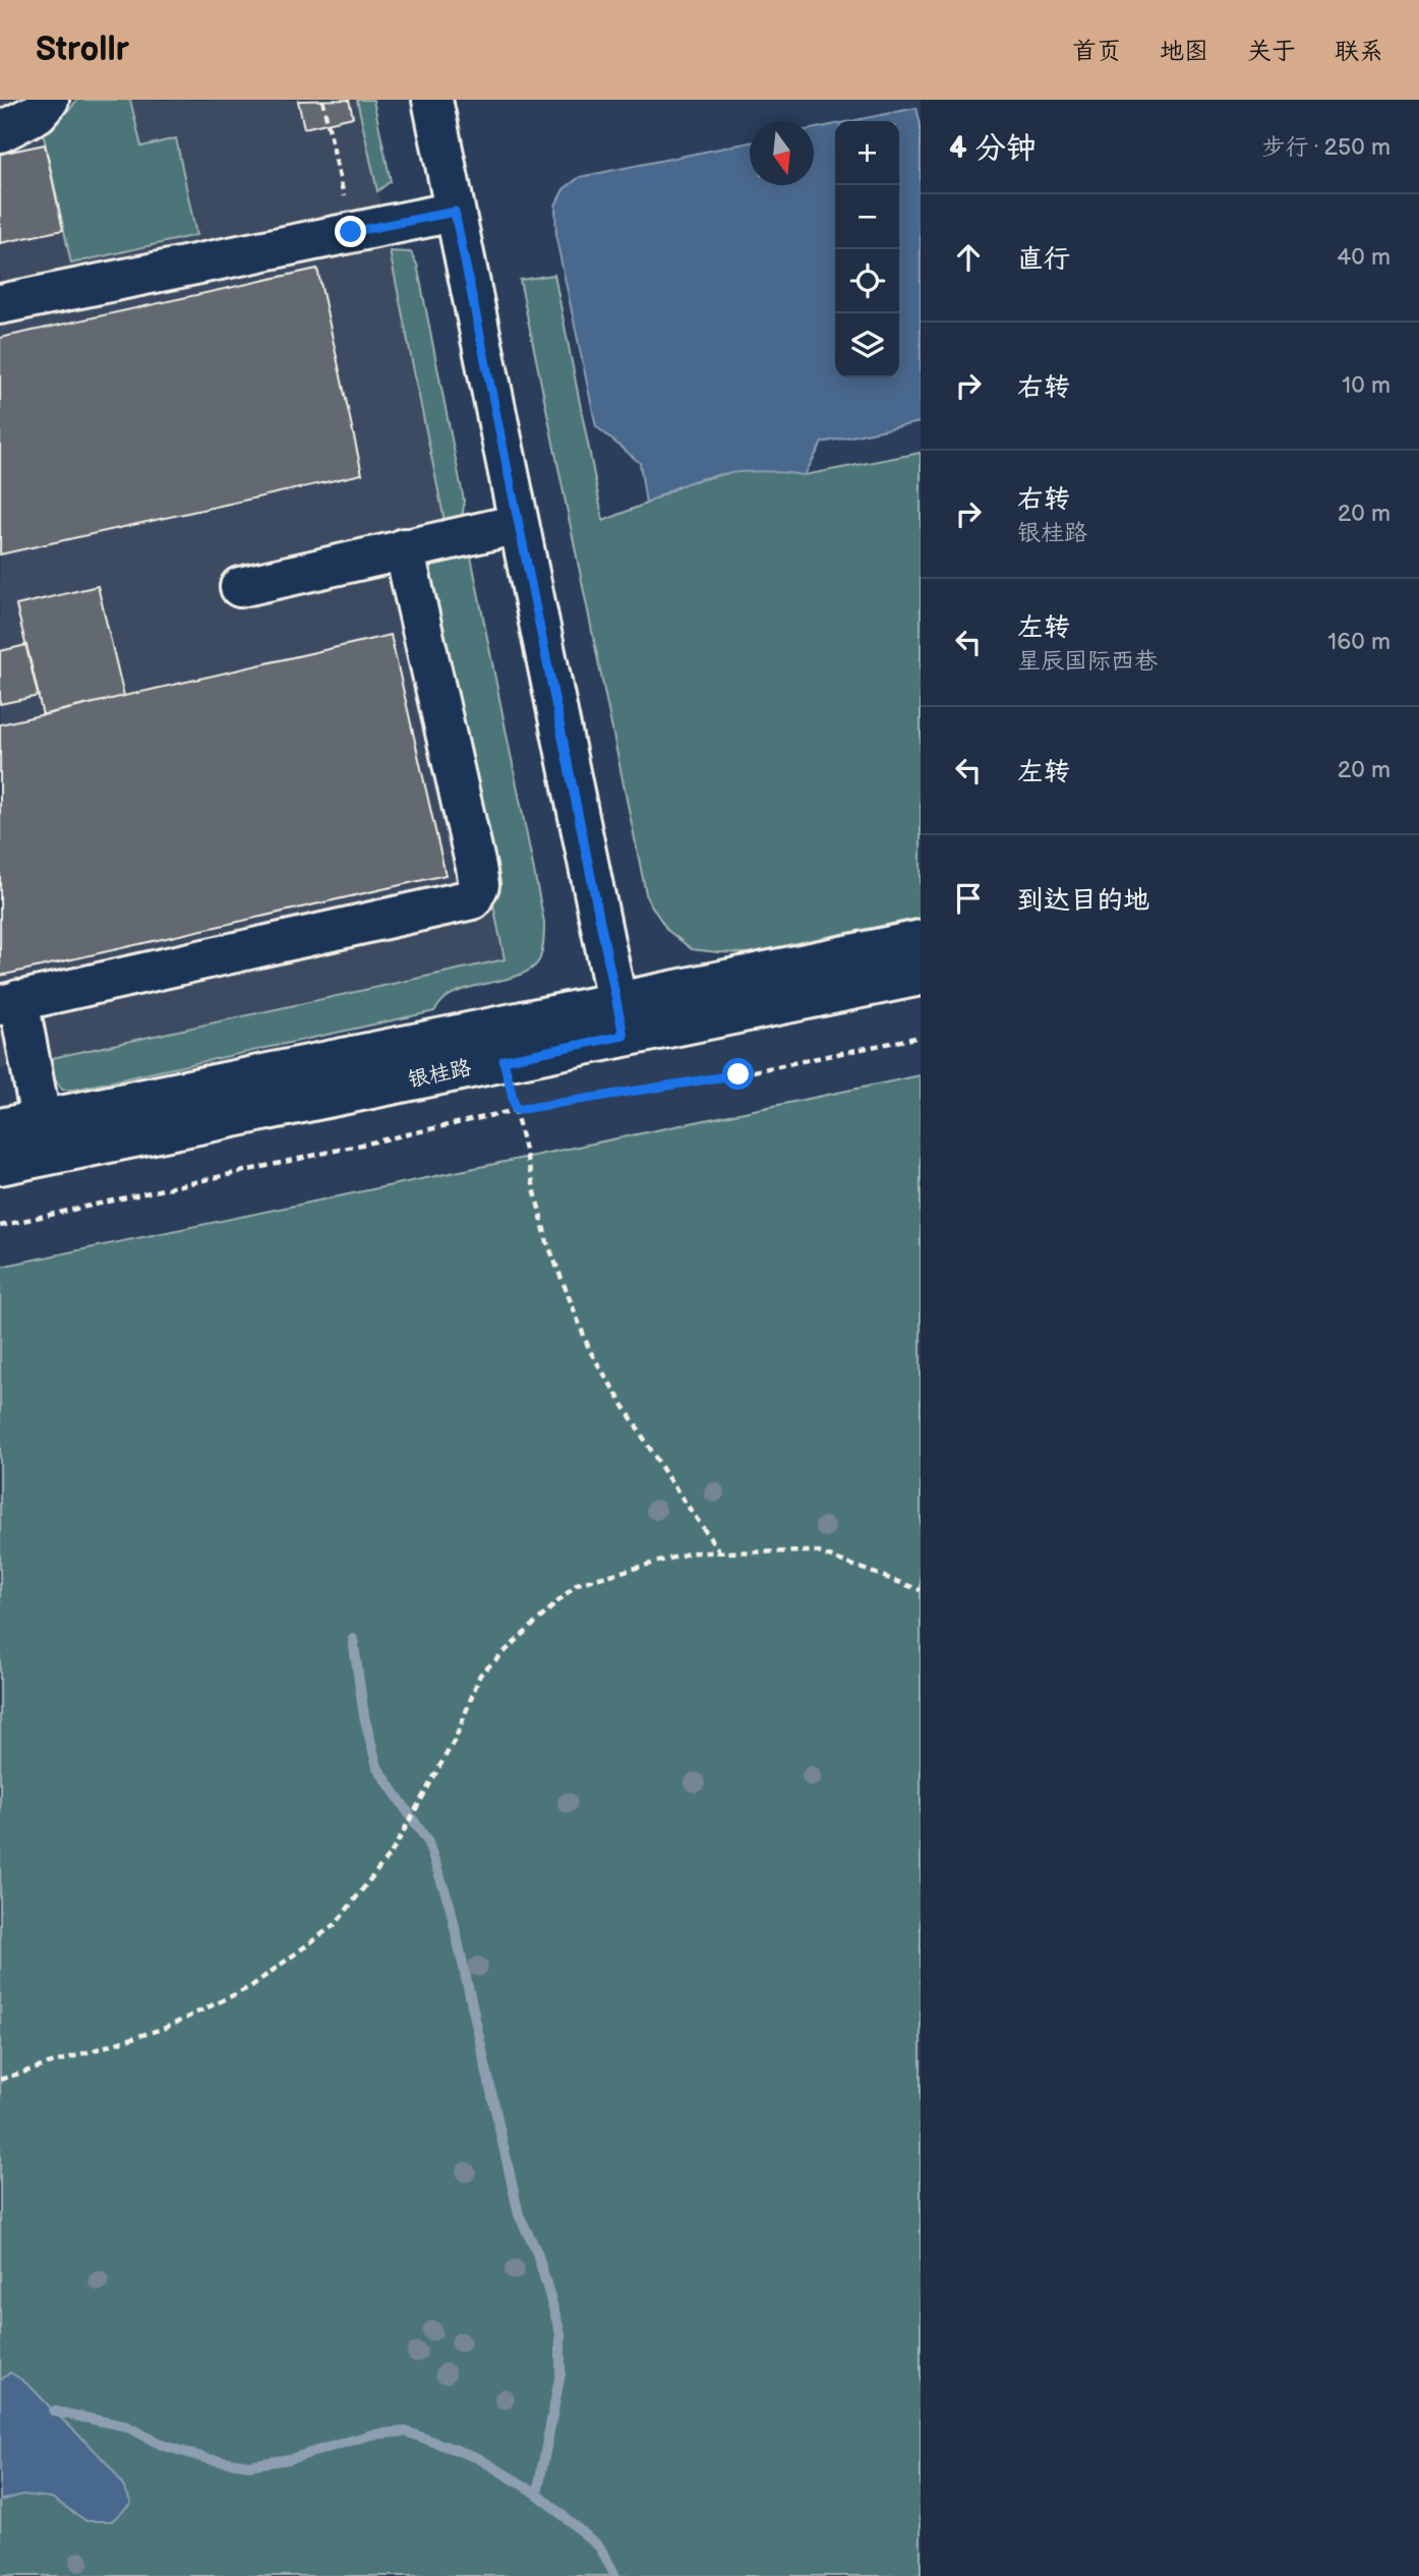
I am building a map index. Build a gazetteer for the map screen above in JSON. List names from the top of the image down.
{
  "streets": {
    "street": ["银桂路"]
  },
  "north": "bottom",
  "page": {
    "header": "Strollr",
    "nav": [
      "首页",
      "地图",
      "关于",
      "联系"
    ],
    "heading": ["4 分钟", "步行 · 250 m"],
    "map_buttons": ["+", "−"],
    "list": [
      ["直行", "40 m"],
      ["右转", "10 m"],
      ["右转", "银桂路", "20 m"],
      ["左转", "星辰国际西巷", "160 m"],
      ["左转", "20 m"],
      "到达目的地"
    ]
  }
}
